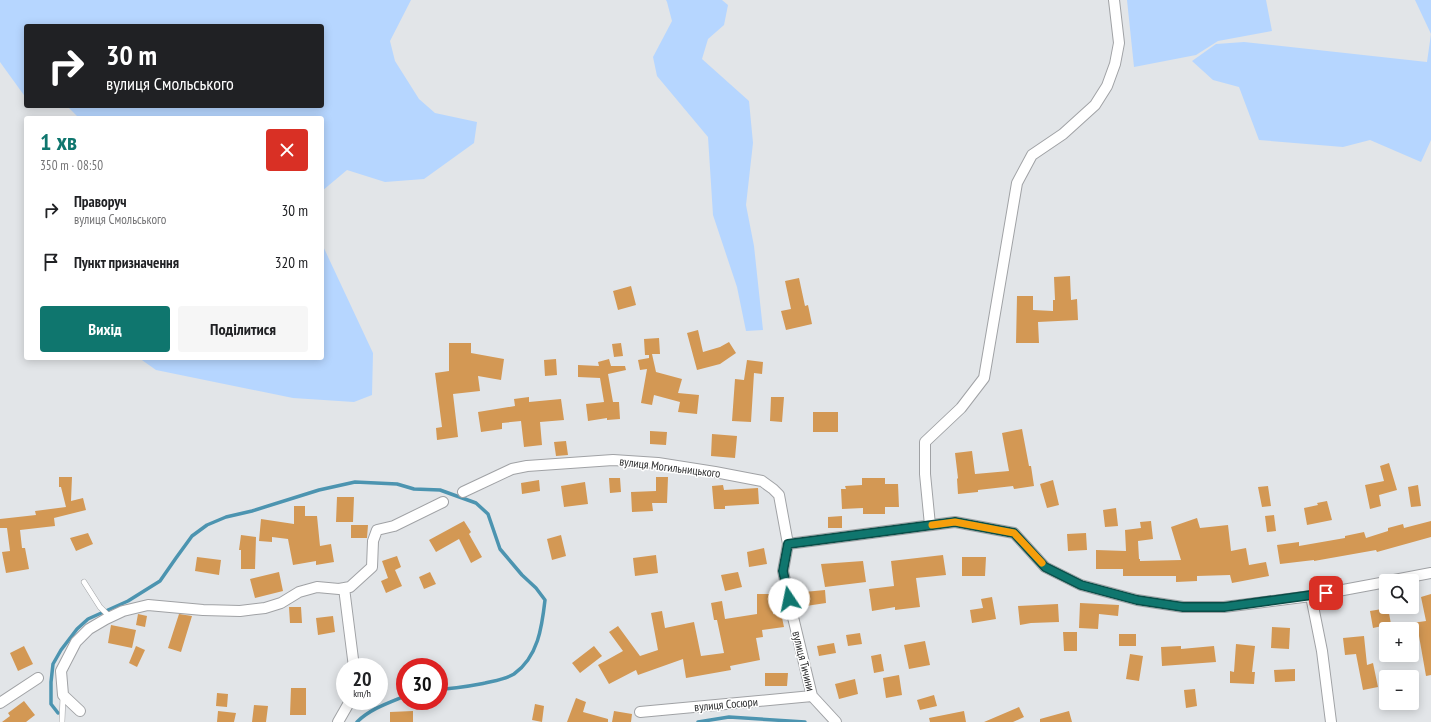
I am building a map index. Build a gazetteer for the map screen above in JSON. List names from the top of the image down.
{
  "streets": {
    "street": ["вулиця Могильницького", "вулиця Тичини", "вулиця Сосюри"]
  },
  "crossings": [
    ["вулиця Могильницького", "вулиця Тичини"],
    ["вулиця Тичини", "вулиця Сосюри"]
  ],
  "page": {
    "turn": ["30 m", "вулиця Смольського"],
    "heading": ["1 хв", "350 m · 08:50"],
    "list": [
      {
        "name": "Праворуч",
        "note": "вулиця Смольського",
        "value": "30 m"
      },
      {
        "name": "Пункт призначення",
        "value": "320 m"
      }
    ],
    "buttons": ["Вихід", "Поділитися"],
    "map_buttons": ["+", "−"],
    "speed": "20 km/h",
    "limit": "30"
  }
}
